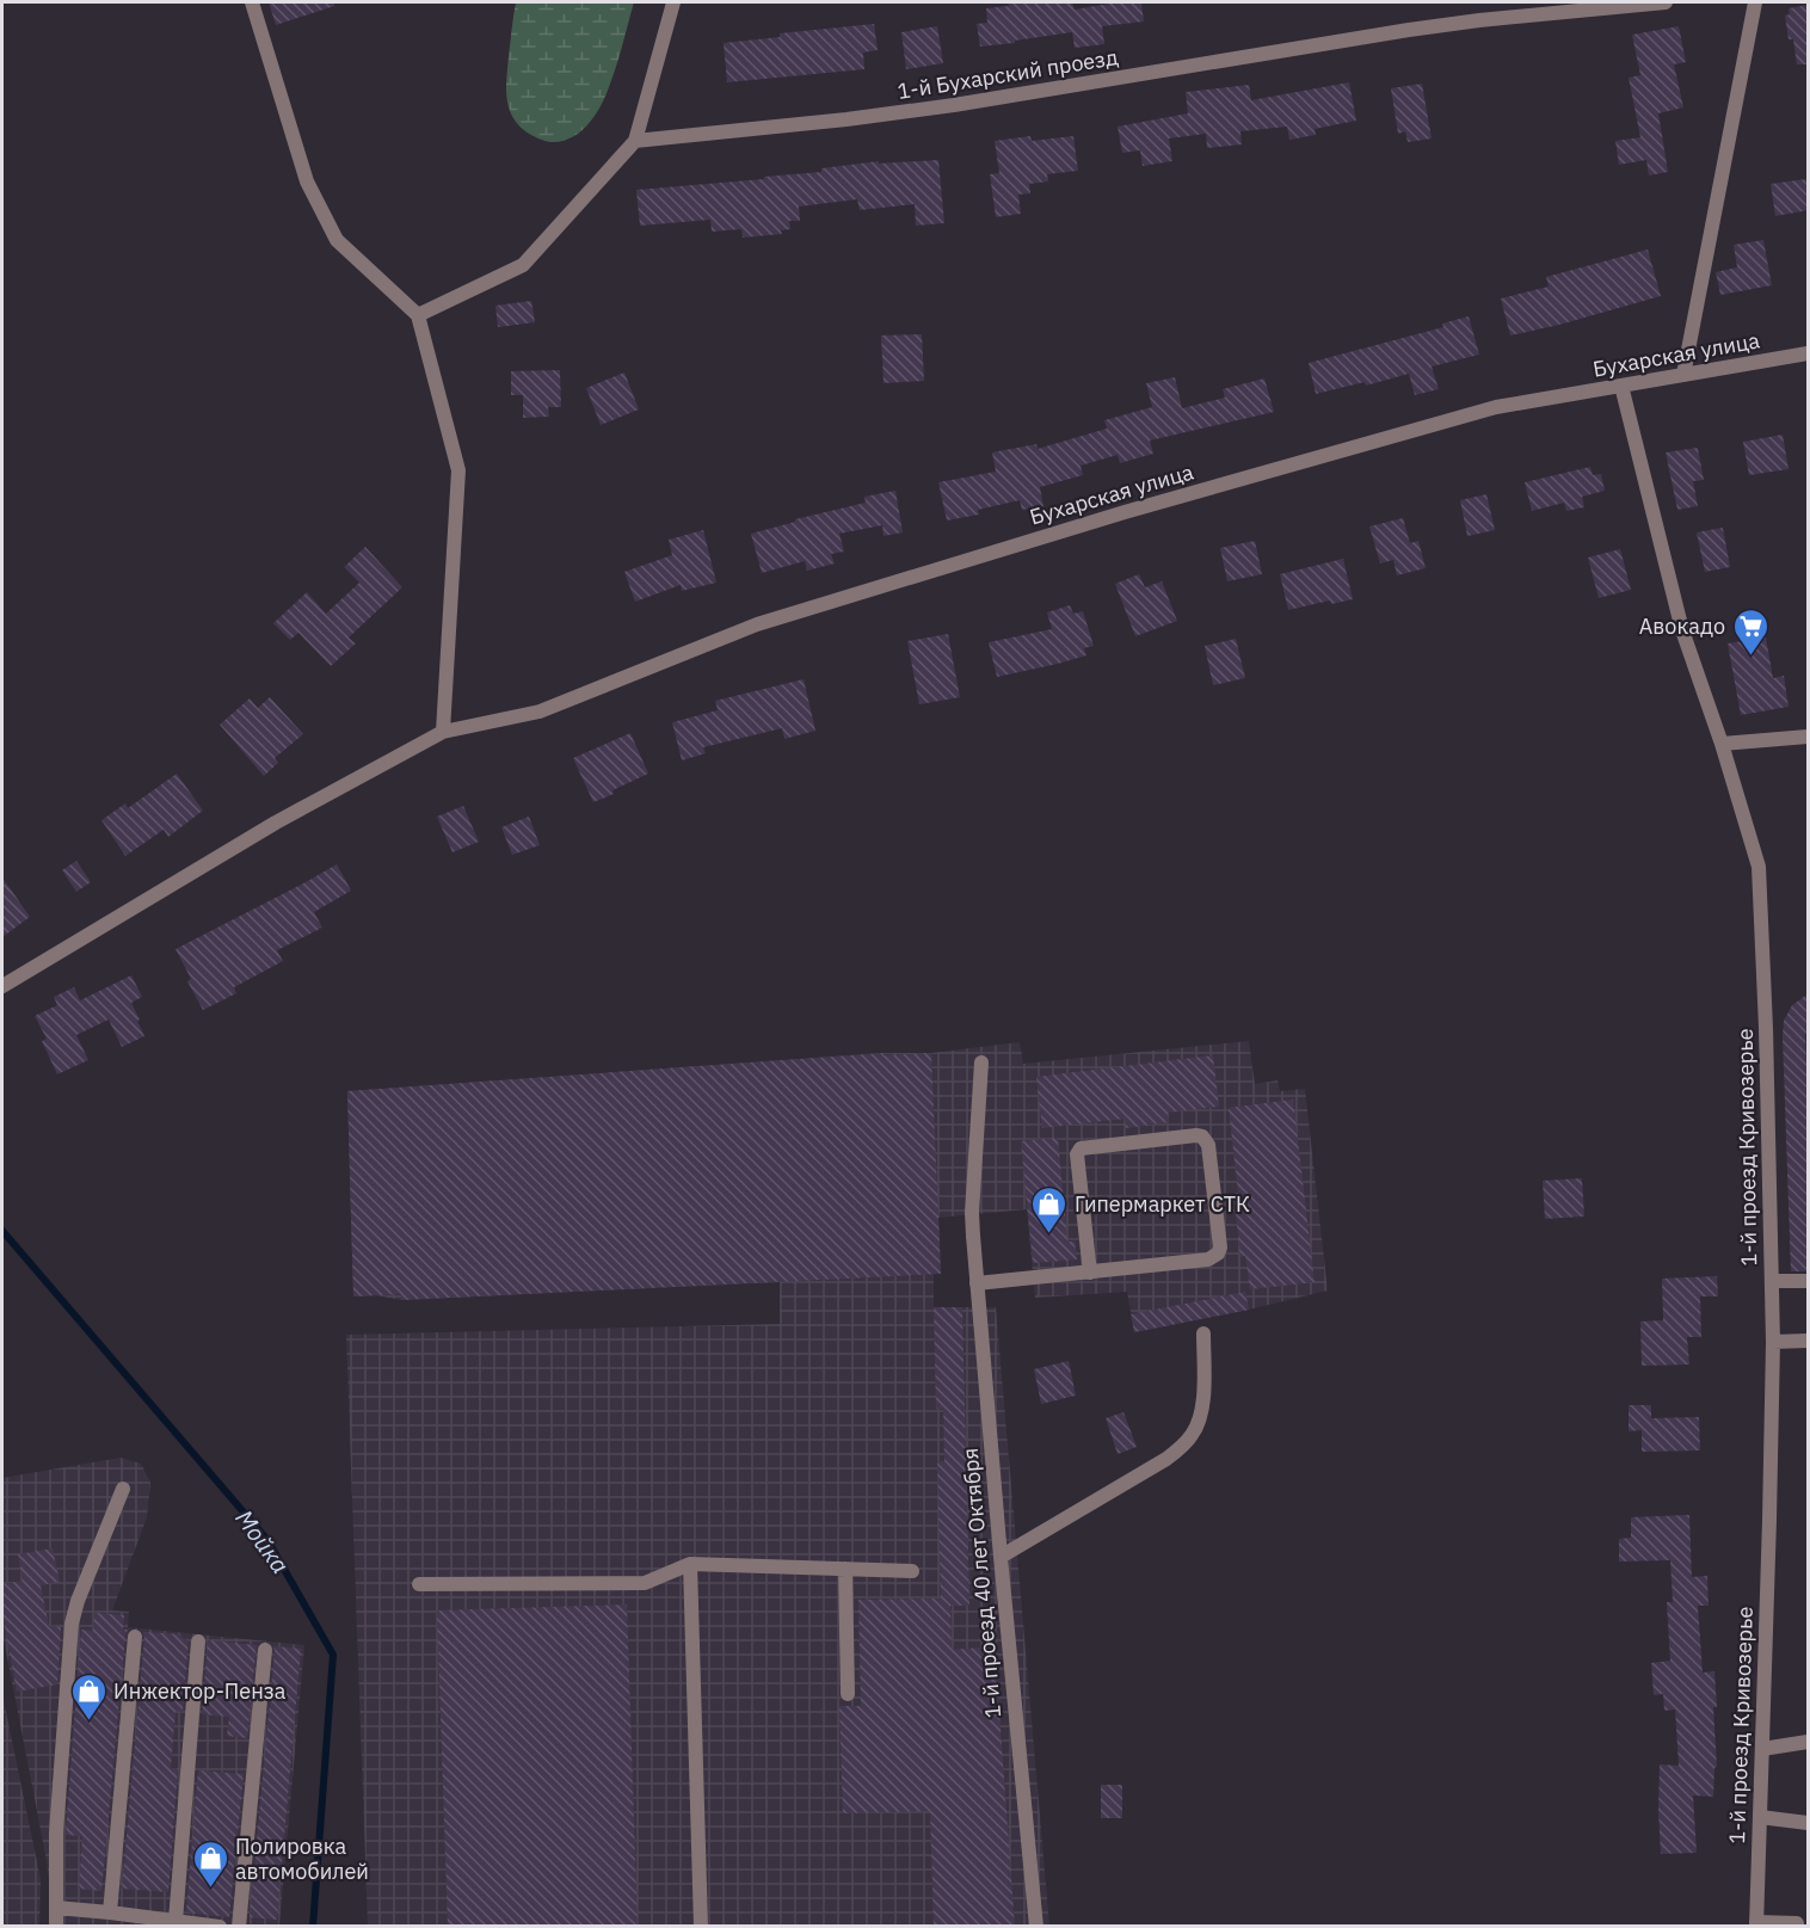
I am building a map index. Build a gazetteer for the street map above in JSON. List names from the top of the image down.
{
  "streets": {
    "street": [
      "1-й Бухарский проезд",
      "Бухарская улица",
      "1-й проезд Кривозерье",
      "1-й проезд 40 лет Октября"
    ]
  },
  "crossings": [
    ["Бухарская улица", "1-й проезд Кривозерье"]
  ],
  "water": ["Мойка"],
  "places": {
    "supermarket": ["Авокадо"],
    "shop": ["Гипермаркет СТК", "Инжектор-Пенза", "Полировка автомобилей"]
  }
}
